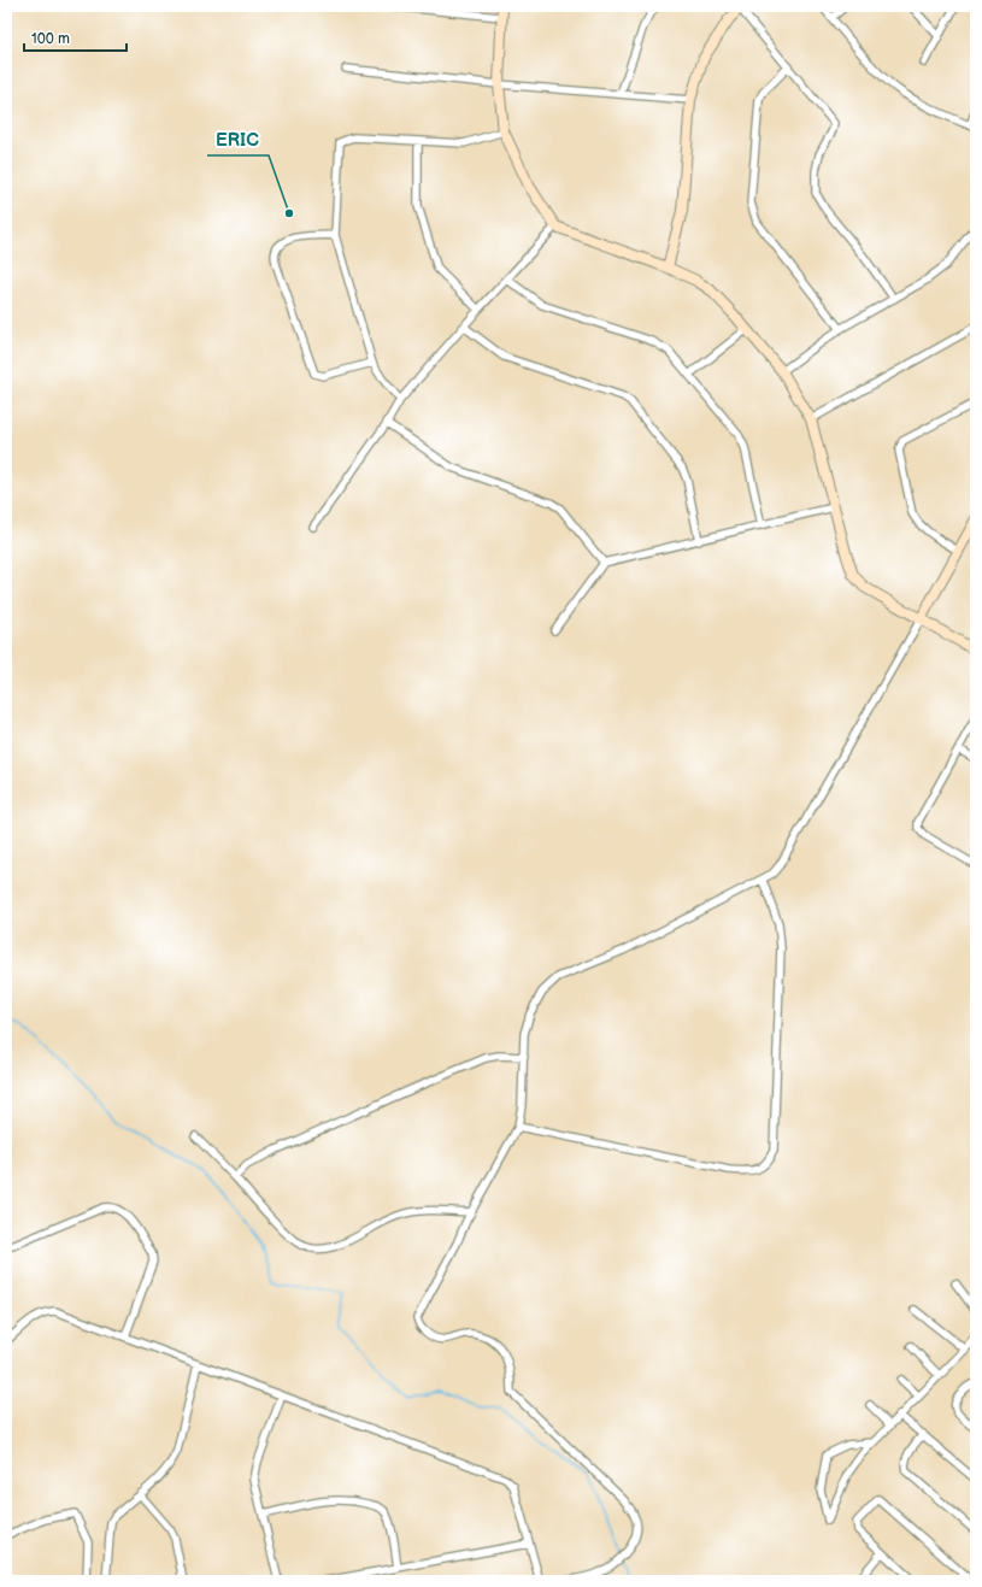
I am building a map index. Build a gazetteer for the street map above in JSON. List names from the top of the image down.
{
  "places": ["ERIC"],
  "scale_bar": "100 m"
}
